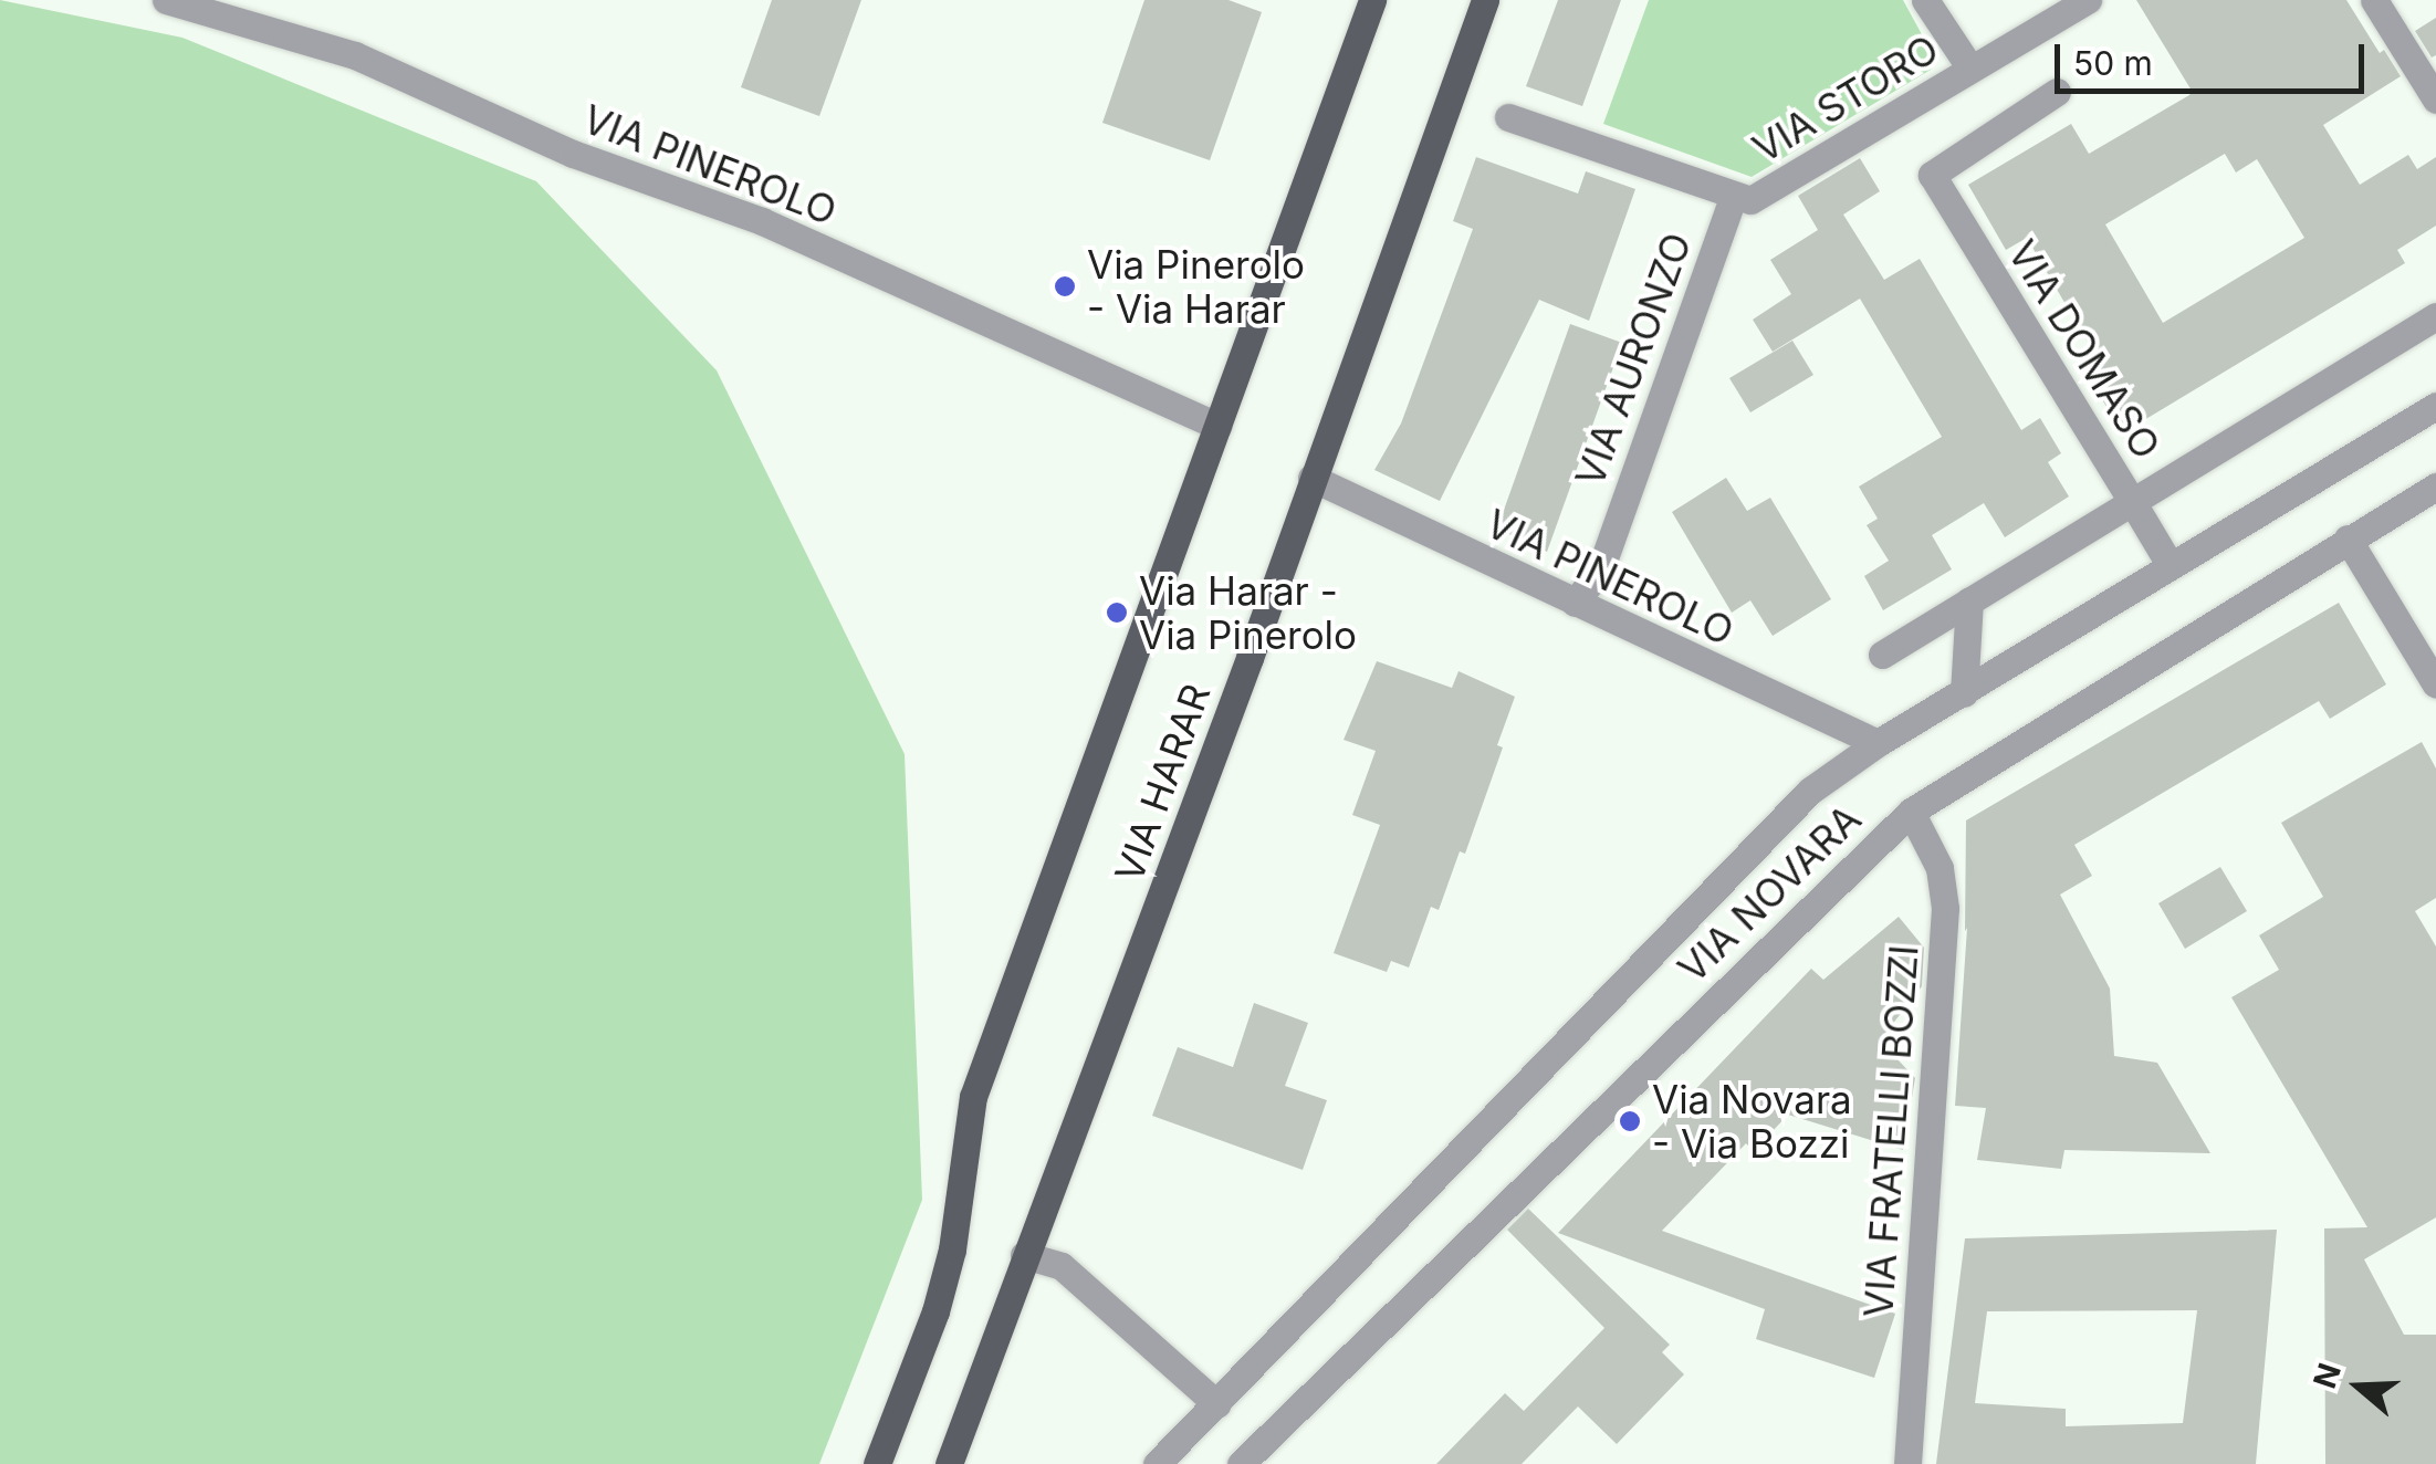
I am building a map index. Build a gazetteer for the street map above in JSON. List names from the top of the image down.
{
  "streets": {
    "main road": ["VIA HARAR"],
    "street": [
      "VIA STORO",
      "VIA PINEROLO",
      "VIA DOMASO",
      "VIA AURONZO",
      "VIA NOVARA",
      "VIA FRATELLI BOZZI"
    ]
  },
  "crossings": [
    ["VIA STORO", "VIA AURONZO"],
    ["VIA PINEROLO", "VIA AURONZO"],
    ["VIA PINEROLO", "VIA HARAR"],
    ["VIA PINEROLO", "VIA NOVARA"],
    ["VIA DOMASO", "VIA NOVARA"],
    ["VIA NOVARA", "VIA FRATELLI BOZZI"]
  ],
  "places": ["Via Pinerolo - Via Harar", "Via Harar - Via Pinerolo", "Via Novara - Via Bozzi"],
  "scale_bar": "50 m",
  "north": "left"
}
